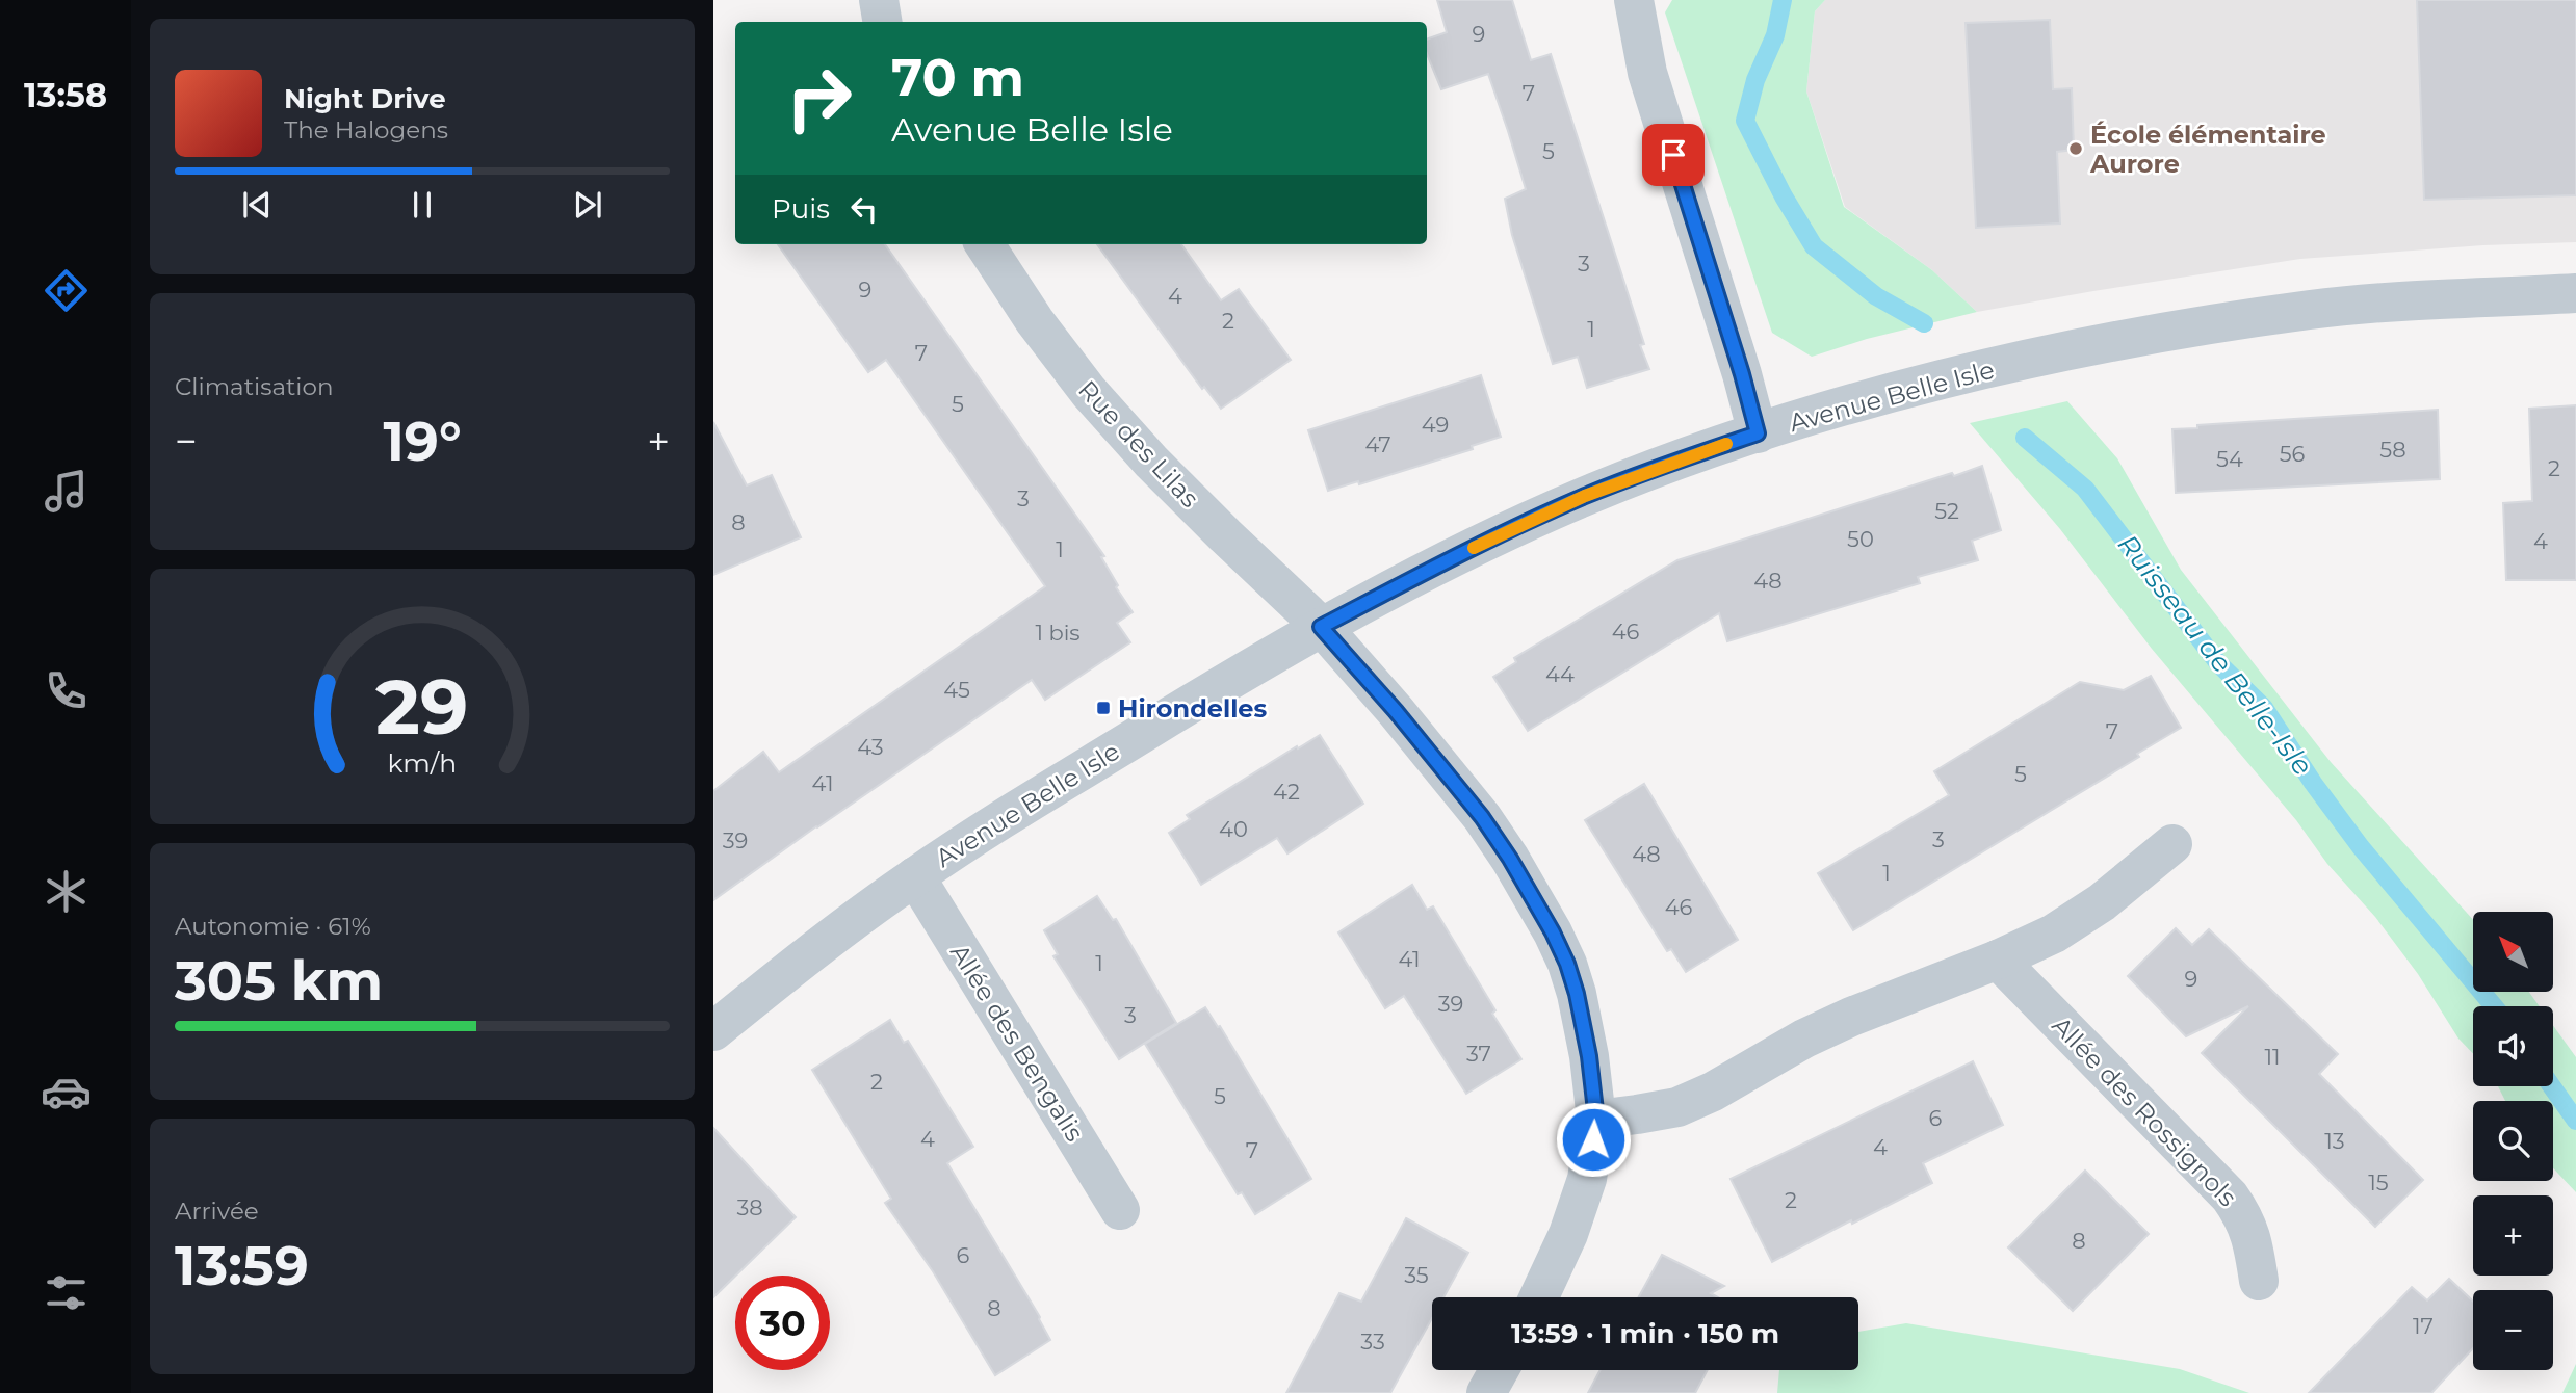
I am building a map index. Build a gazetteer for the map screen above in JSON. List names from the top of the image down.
{
  "streets": {
    "street": [
      "Avenue Belle Isle",
      "Rue des Lilas",
      "Allée des Bengalis",
      "Allée des Rossignols"
    ]
  },
  "crossings": [
    ["Avenue Belle Isle", "Rue des Lilas"],
    ["Avenue Belle Isle", "Allée des Bengalis"]
  ],
  "water": ["Ruisseau de Belle-Isle"],
  "places": {
    "other": ["École élémentaire Aurore"],
    "transit": ["Hirondelles"]
  },
  "house_numbers": [
    "9",
    "7",
    "5",
    "3",
    "9",
    "4",
    "2",
    "1",
    "7",
    "5",
    "49",
    "47",
    "58",
    "56",
    "54",
    "2",
    "3",
    "52",
    "8",
    "50",
    "4",
    "1",
    "48",
    "46",
    "1 bis",
    "44",
    "45",
    "7",
    "43",
    "5",
    "41",
    "42",
    "40",
    "3",
    "39",
    "48",
    "1",
    "46",
    "41",
    "1",
    "9",
    "39",
    "3",
    "37",
    "11",
    "2",
    "5",
    "6",
    "4",
    "13",
    "4",
    "7",
    "15",
    "2",
    "38",
    "8",
    "6",
    "35",
    "8",
    "17",
    "33"
  ],
  "north": "top left",
  "page": {
    "tabs": "13:58",
    "turn": ["70 m", "Avenue Belle Isle"],
    "song": ["Night Drive", "The Halogens"],
    "then": "Puis",
    "tile": [
      "Climatisation",
      ["Autonomie · 61%", "305 km"],
      ["Arrivée", "13:59"]
    ],
    "heat": ["−", "19°", "+"],
    "map_buttons": ["+", "−"],
    "limit": "30",
    "trip": "13:59 · 1 min · 150 m",
    "gauge": ["29", "km/h"]
  }
}
